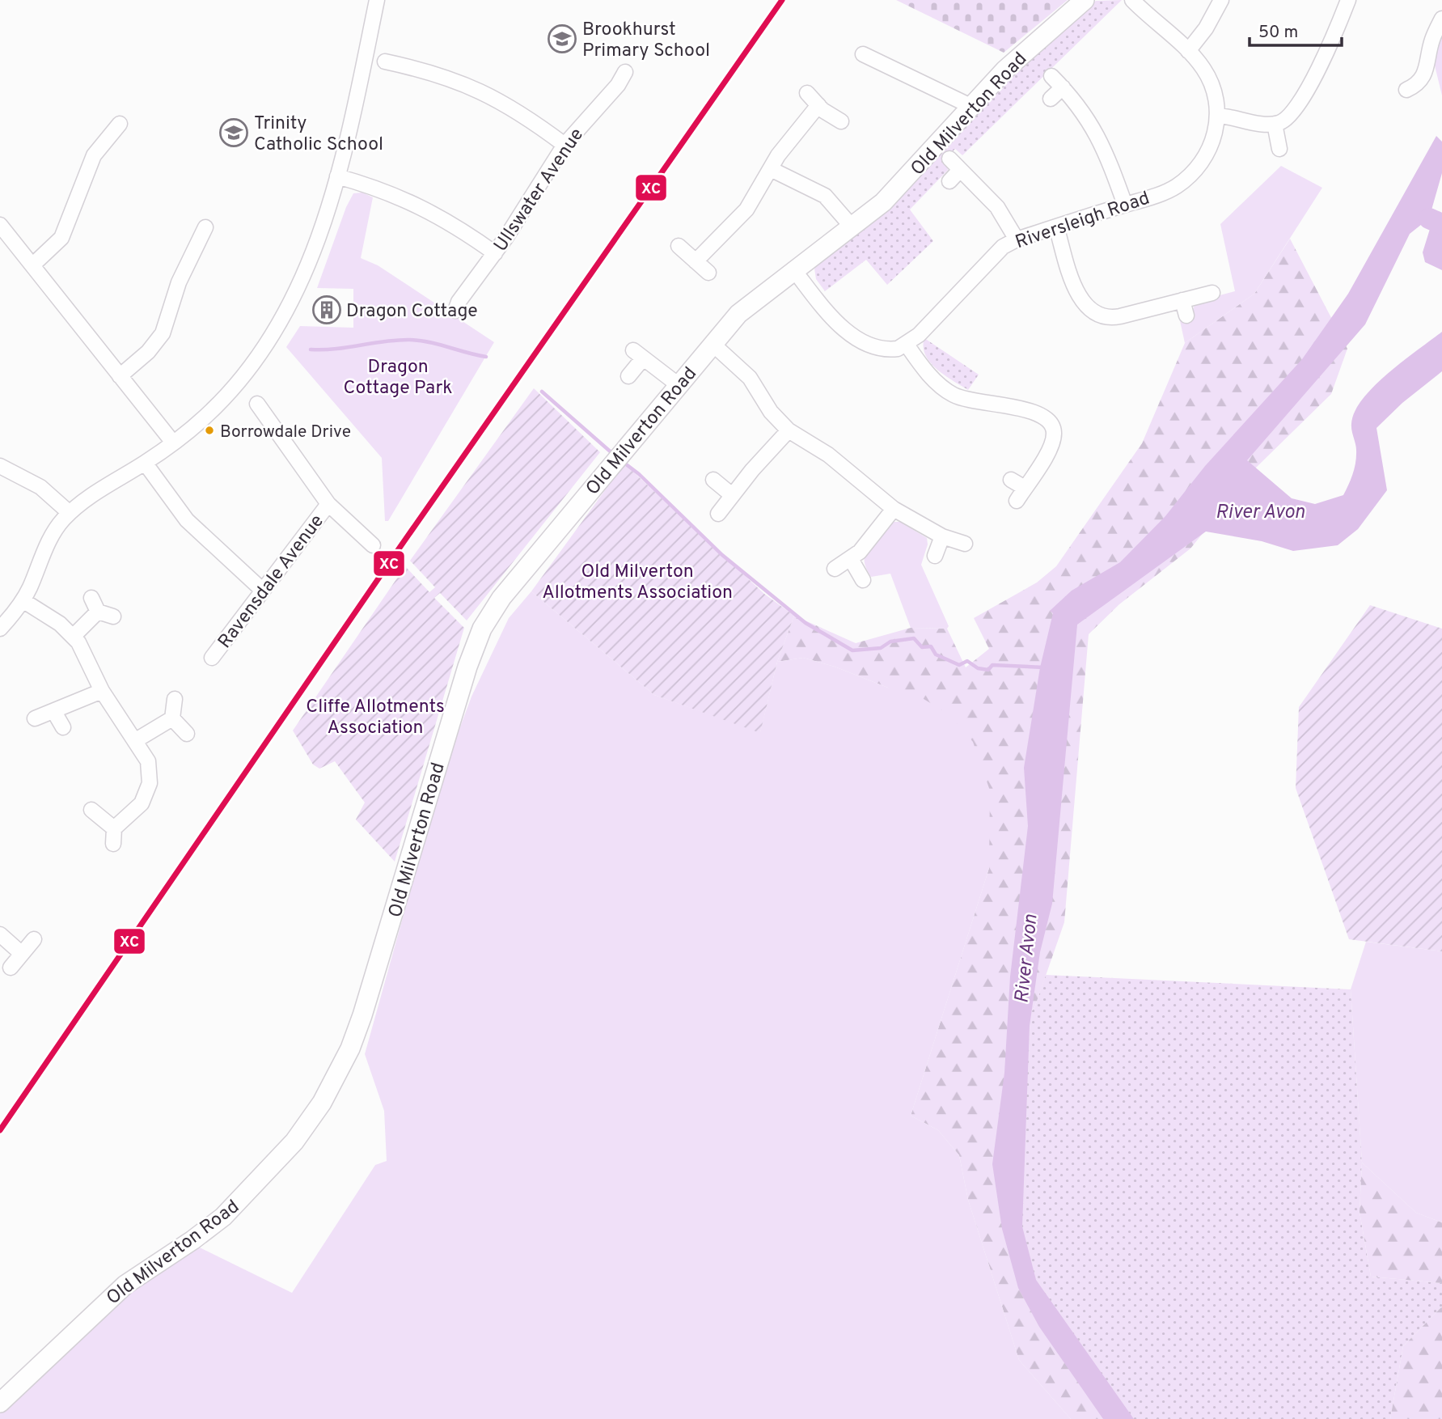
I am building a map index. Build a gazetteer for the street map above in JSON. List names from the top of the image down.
{
  "streets": {
    "street": [
      "Old Milverton Road",
      "Ullswater Avenue",
      "Riversleigh Road",
      "Ravensdale Avenue"
    ]
  },
  "water": ["River Avon"],
  "parks": ["Dragon Cottage Park", "Old Milverton Allotments Association", "Cliffe Allotments Association"],
  "places": {
    "school or university": ["Brookhurst Primary School", "Trinity Catholic School"],
    "building": ["Dragon Cottage"],
    "other": ["Borrowdale Drive"]
  },
  "lines": ["transit line XC"],
  "scale_bar": "50 m"
}
